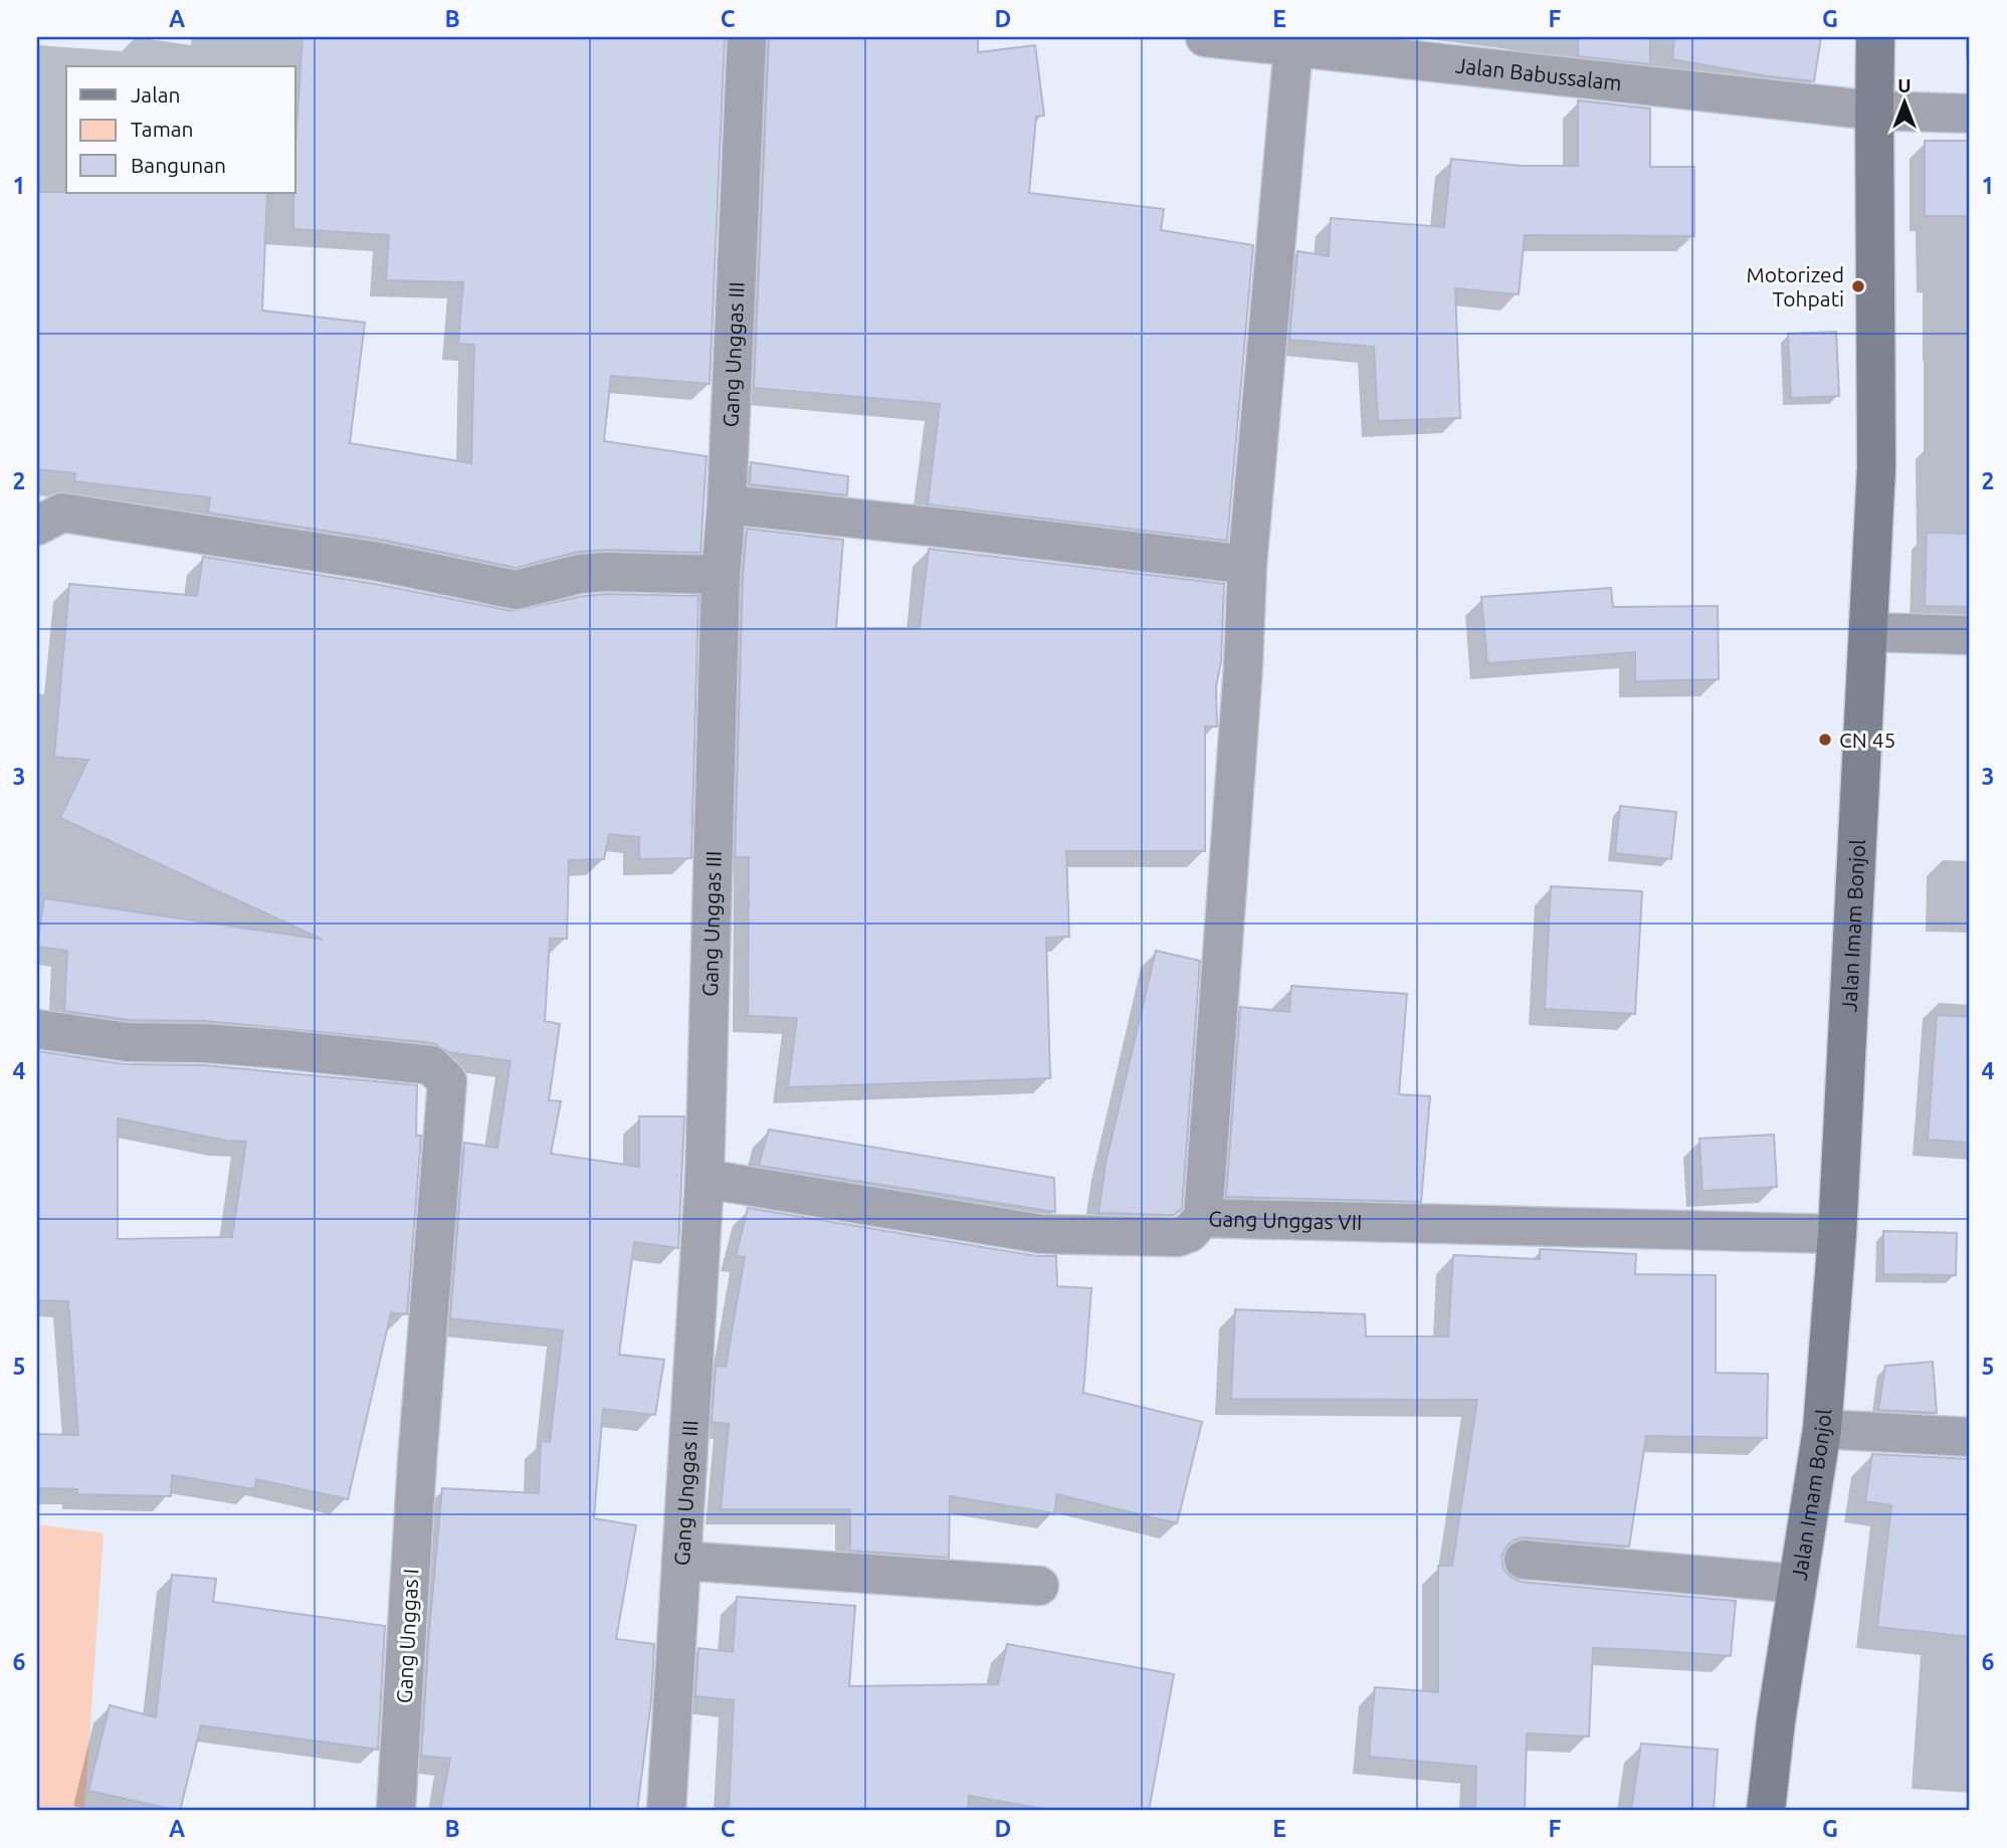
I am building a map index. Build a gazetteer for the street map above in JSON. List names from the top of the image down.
{
  "streets": {
    "main road": ["Jalan Imam Bonjol"],
    "street": [
      "Jalan Babussalam",
      "Gang Unggas III",
      "Gang Unggas VII",
      "Gang Unggas I"
    ]
  },
  "crossings": [
    ["Jalan Babussalam", "Jalan Imam Bonjol"],
    ["Gang Unggas III", "Gang Unggas VII"],
    ["Jalan Imam Bonjol", "Gang Unggas VII"]
  ],
  "places": ["Motorized Tohpati", "CN 45"],
  "legend": ["Jalan", "Taman", "Bangunan"],
  "north": "top",
  "grid": {
    "columns": [
      "A",
      "B",
      "C",
      "D",
      "E",
      "F",
      "G"
    ],
    "rows": [
      "1",
      "2",
      "3",
      "4",
      "5",
      "6"
    ]
  }
}
